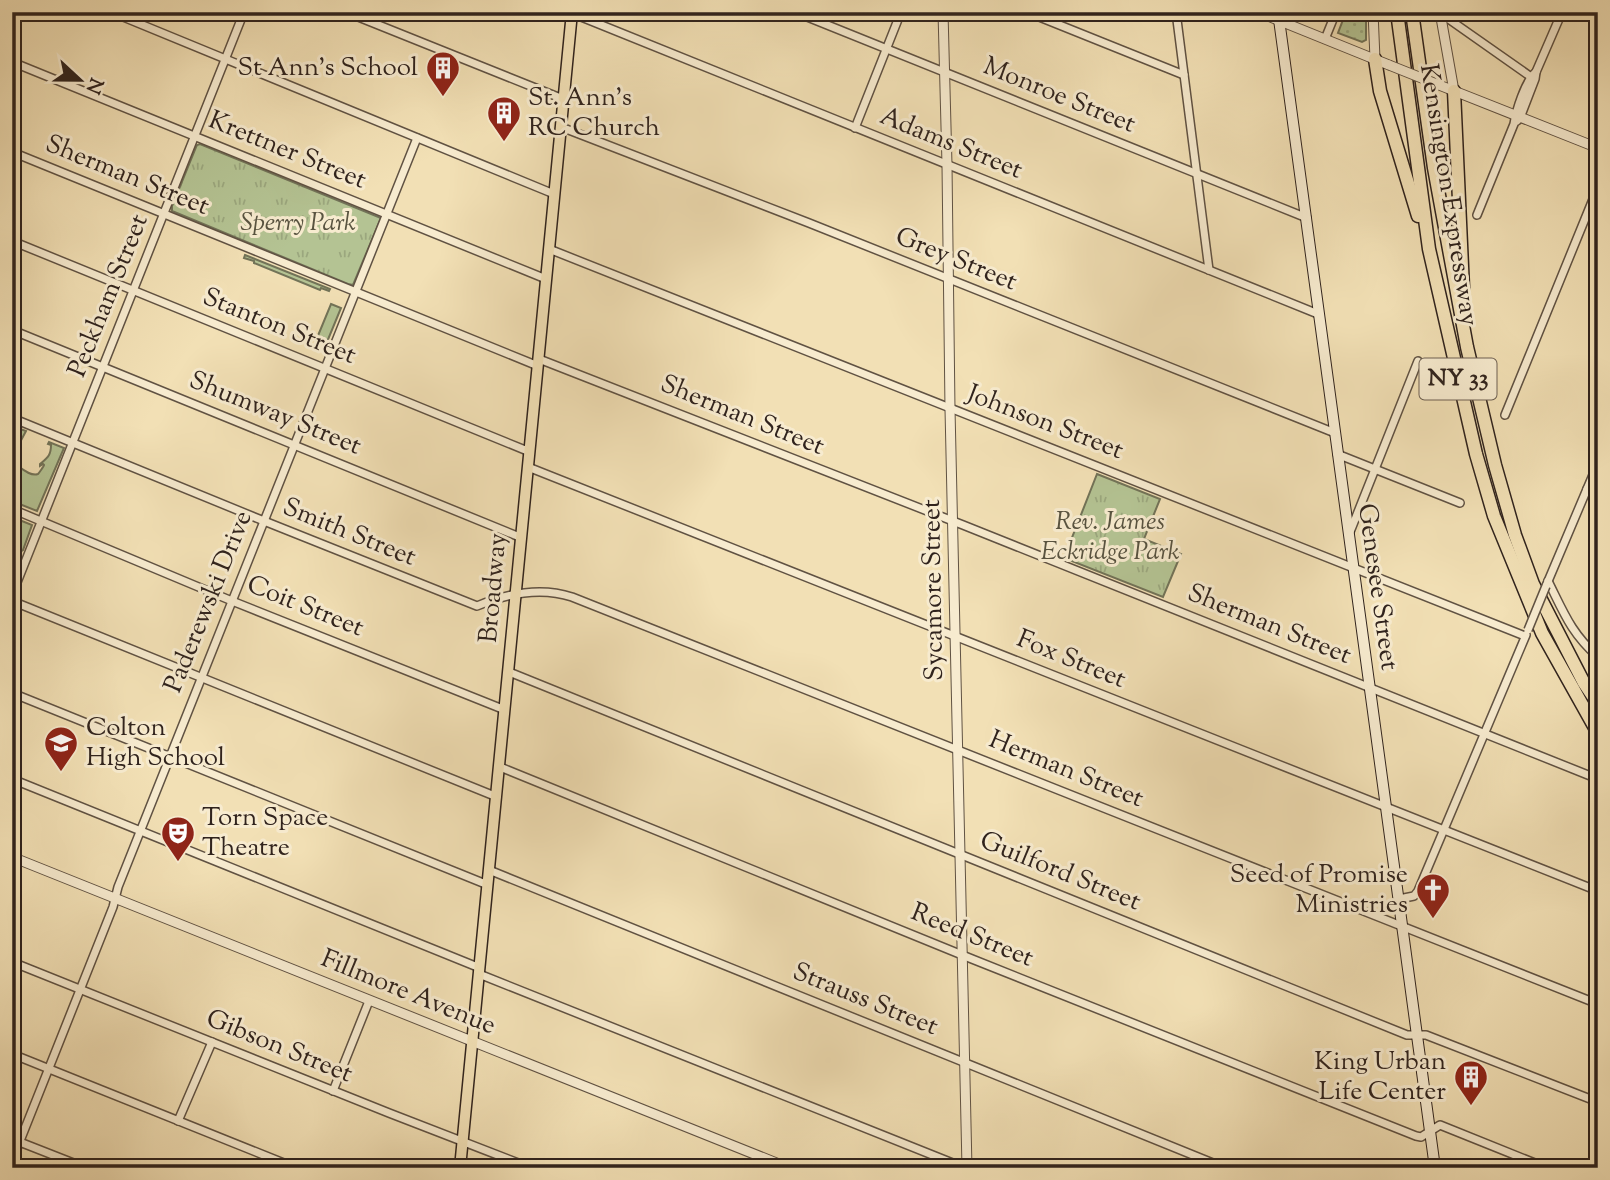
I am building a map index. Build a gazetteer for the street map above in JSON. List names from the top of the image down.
{
  "streets": {
    "highway": ["Kensington Expressway", "NY 33"],
    "main road": ["Genesee Street", "Broadway"],
    "street": [
      "Monroe Street",
      "Adams Street",
      "Krettner Street",
      "Sherman Street",
      "Grey Street",
      "Peckham Street",
      "Stanton Street",
      "Shumway Street",
      "Johnson Street",
      "Smith Street",
      "Sycamore Street",
      "Paderewski Drive",
      "Coit Street",
      "Fox Street",
      "Herman Street",
      "Guilford Street",
      "Reed Street",
      "Fillmore Avenue",
      "Strauss Street",
      "Gibson Street"
    ]
  },
  "crossings": [
    ["Monroe Street", "Genesee Street"],
    ["Monroe Street", "Sycamore Street"],
    ["Adams Street", "Genesee Street"],
    ["Adams Street", "Broadway"],
    ["Adams Street", "Sycamore Street"],
    ["Krettner Street", "Peckham Street"],
    ["Krettner Street", "Broadway"],
    ["Krettner Street", "Paderewski Drive"],
    ["Sherman Street", "Peckham Street"],
    ["Sherman Street", "Genesee Street"],
    ["Sherman Street", "Broadway"],
    ["Sherman Street", "Sycamore Street"],
    ["Sherman Street", "Paderewski Drive"],
    ["Grey Street", "Genesee Street"],
    ["Grey Street", "Broadway"],
    ["Grey Street", "Sycamore Street"],
    ["Peckham Street", "Stanton Street"],
    ["Peckham Street", "Shumway Street"],
    ["Peckham Street", "Smith Street"],
    ["Peckham Street", "Coit Street"],
    ["Stanton Street", "Broadway"],
    ["Stanton Street", "Paderewski Drive"],
    ["Shumway Street", "Broadway"],
    ["Shumway Street", "Paderewski Drive"],
    ["Johnson Street", "Genesee Street"],
    ["Johnson Street", "Broadway"],
    ["Johnson Street", "Sycamore Street"],
    ["Smith Street", "Broadway"],
    ["Smith Street", "Paderewski Drive"],
    ["Smith Street", "Herman Street"],
    ["Genesee Street", "Fox Street"],
    ["Genesee Street", "Herman Street"],
    ["Genesee Street", "Guilford Street"],
    ["Genesee Street", "Reed Street"],
    ["Broadway", "Coit Street"],
    ["Broadway", "Fox Street"],
    ["Broadway", "Herman Street"],
    ["Broadway", "Guilford Street"],
    ["Broadway", "Reed Street"],
    ["Broadway", "Fillmore Avenue"],
    ["Broadway", "Strauss Street"],
    ["Broadway", "Gibson Street"],
    ["Sycamore Street", "Fox Street"],
    ["Sycamore Street", "Herman Street"],
    ["Sycamore Street", "Guilford Street"],
    ["Sycamore Street", "Reed Street"],
    ["Sycamore Street", "Strauss Street"],
    ["Paderewski Drive", "Coit Street"],
    ["Paderewski Drive", "Fillmore Avenue"],
    ["Paderewski Drive", "Gibson Street"]
  ],
  "parks": ["Sperry Park", "Rev. James Eckridge Park"],
  "places": {
    "building": ["St Ann's School", "St. Ann's RC Church", "King Urban Life Center"],
    "school or university": ["Colton High School"],
    "theatre": ["Torn Space Theatre"],
    "church": ["Seed of Promise Ministries"]
  },
  "north": "right"
}
